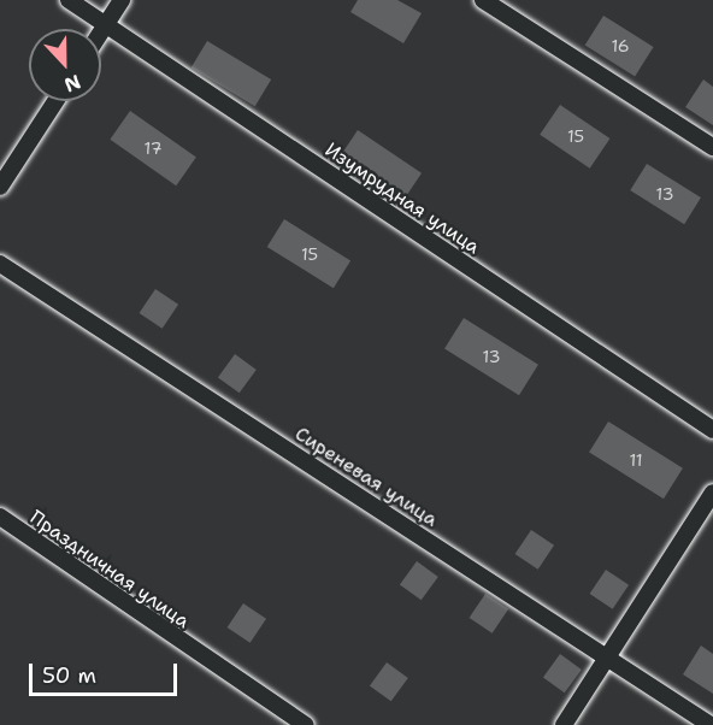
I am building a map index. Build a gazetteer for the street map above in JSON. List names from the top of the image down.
{
  "streets": {
    "street": ["Изумрудная улица", "Сиреневая улица", "Праздничная улица"]
  },
  "house_numbers": [
    "16",
    "15",
    "17",
    "13",
    "15",
    "13",
    "11"
  ],
  "scale_bar": "50 m",
  "north": "bottom"
}
